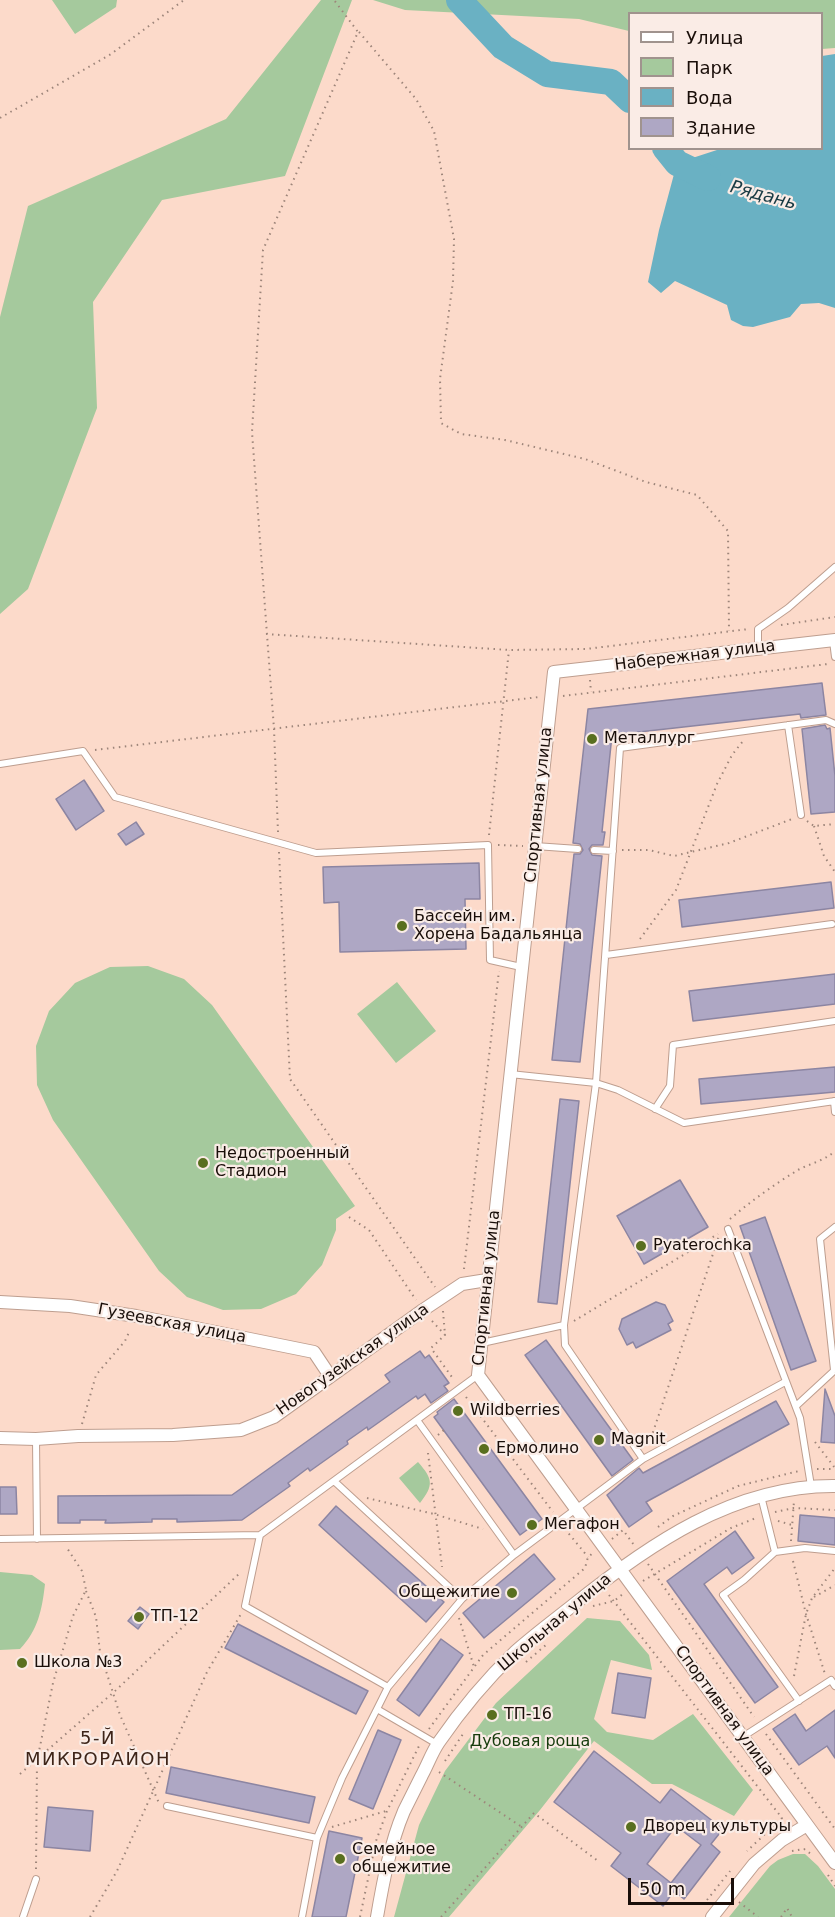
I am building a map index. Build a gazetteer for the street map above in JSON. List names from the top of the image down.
{
  "streets": {
    "street": [
      "Набережная улица",
      "Спортивная улица",
      "Гузеевская улица",
      "Новогузейская улица",
      "Школьная улица"
    ]
  },
  "crossings": [
    ["Набережная улица", "Спортивная улица"],
    ["Спортивная улица", "Новогузейская улица"],
    ["Спортивная улица", "Школьная улица"],
    ["Гузеевская улица", "Новогузейская улица"]
  ],
  "districts": ["5-Й МИКРОРАЙОН"],
  "water": ["Рядань"],
  "parks": ["Дубовая роща"],
  "places": [
    "Металлург",
    "Бассейн им. Хорена Бадальянца",
    "Недостроенный Стадион",
    "Pyaterochka",
    "Wildberries",
    "Magnit",
    "Ермолино",
    "Мегафон",
    "Общежитие",
    "ТП-12",
    "Школа №3",
    "ТП-16",
    "Дворец культуры",
    "Семейное общежитие"
  ],
  "legend": [
    "Улица",
    "Парк",
    "Вода",
    "Здание"
  ],
  "scale_bar": "50 m"
}
